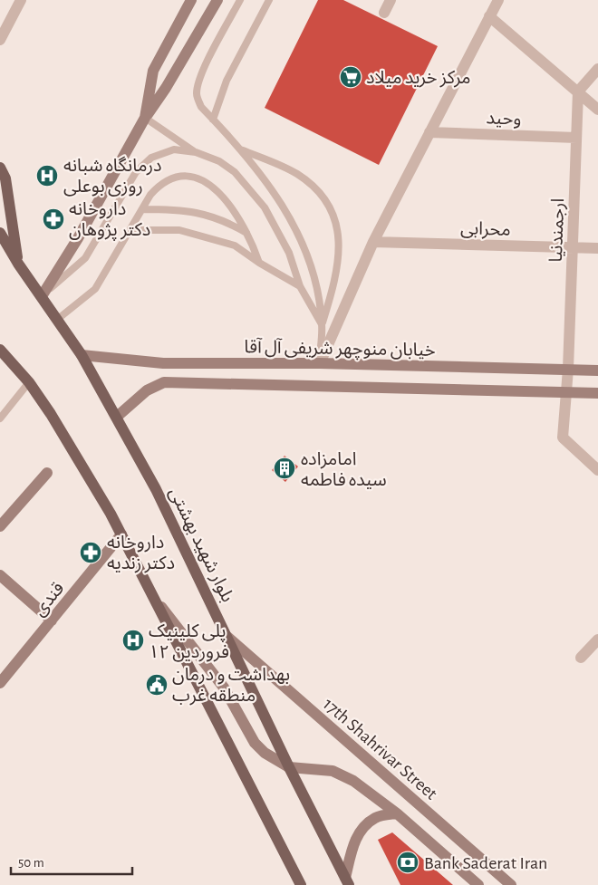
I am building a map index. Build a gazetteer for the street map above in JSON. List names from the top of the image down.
{
  "streets": {
    "main road": [
      "خیابان منوچهر شریفی آل آقا",
      "بلوار شهید بهشتی",
      "قندی",
      "17th Shahrivar Street"
    ],
    "street": ["وحید", "محرابی", "ارجمندنیا"]
  },
  "crossings": [
    ["وحید", "ارجمندنیا"],
    ["محرابی", "ارجمندنیا"],
    ["ارجمندنیا", "خیابان منوچهر شریفی آل آقا"],
    ["خیابان منوچهر شریفی آل آقا", "بلوار شهید بهشتی"],
    ["بلوار شهید بهشتی", "17th Shahrivar Street"]
  ],
  "places": {
    "supermarket": ["مرکز خرید میلاد"],
    "hospital": ["درمانگاه شبانه روزی بوعلی", "پلی کلینیک ۱۲ فروردین"],
    "pharmacy": ["داروخانه دکتر پژوهان", "داروخانه دکتر زندیه"],
    "building": ["امامزاده سیده فاطمه"],
    "public building": ["بهداشت و درمان منطقه غرب"],
    "bank": ["Bank Saderat Iran"]
  },
  "scale_bar": "50 m"
}
